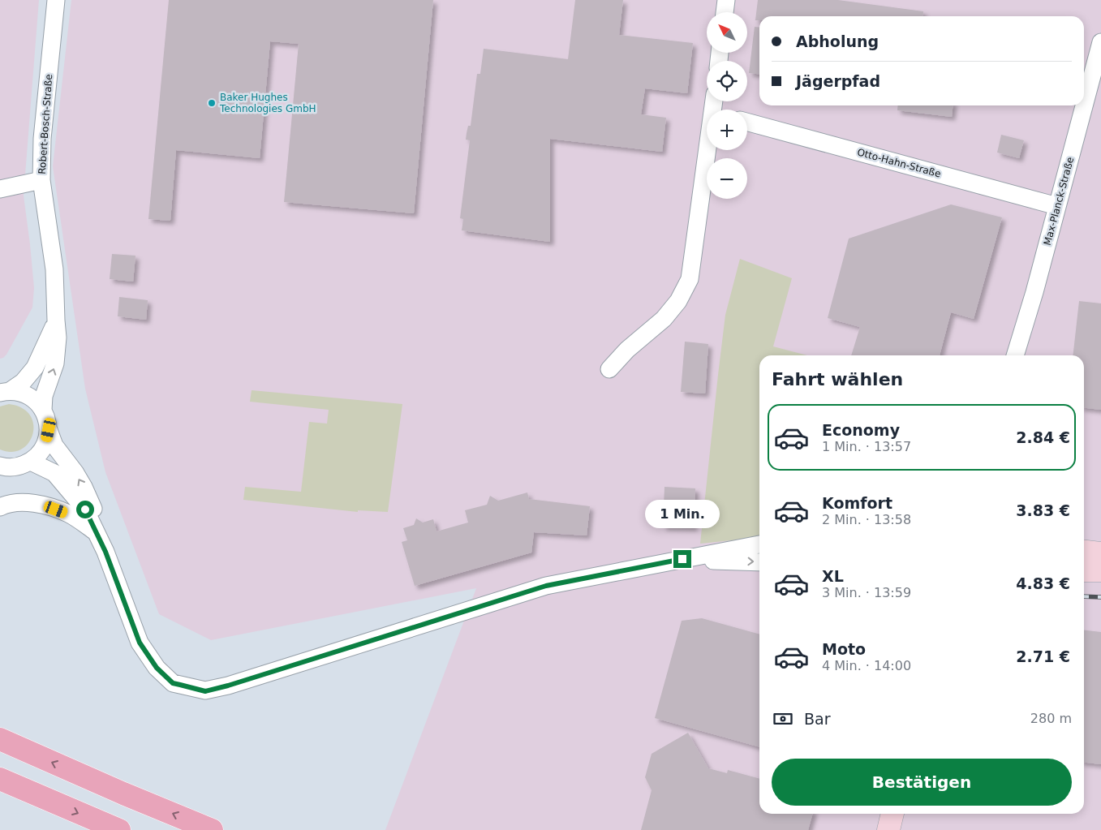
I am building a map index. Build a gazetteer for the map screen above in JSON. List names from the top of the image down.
{
  "streets": {
    "street": ["Robert-Bosch-Straße", "Otto-Hahn-Straße", "Max-Planck-Straße"]
  },
  "crossings": [
    ["Otto-Hahn-Straße", "Max-Planck-Straße"]
  ],
  "places": ["Baker Hughes Technologies GmbH"],
  "north": "top left",
  "page": {
    "map_buttons": ["+", "−"],
    "banner": ["Abholung", "Jägerpfad"],
    "heading": "Fahrt wählen",
    "list": [
      {
        "name": "Economy",
        "note": "1 Min. · 13:57",
        "value": "2.84 €"
      },
      {
        "name": "Komfort",
        "note": "2 Min. · 13:58",
        "value": "3.83 €"
      },
      {
        "name": "XL",
        "note": "3 Min. · 13:59",
        "value": "4.83 €"
      },
      {
        "name": "Moto",
        "note": "4 Min. · 14:00",
        "value": "2.71 €"
      }
    ],
    "bubble": "1 Min.",
    "pay": ["Bar", "280 m"],
    "buttons": "Bestätigen"
  }
}
